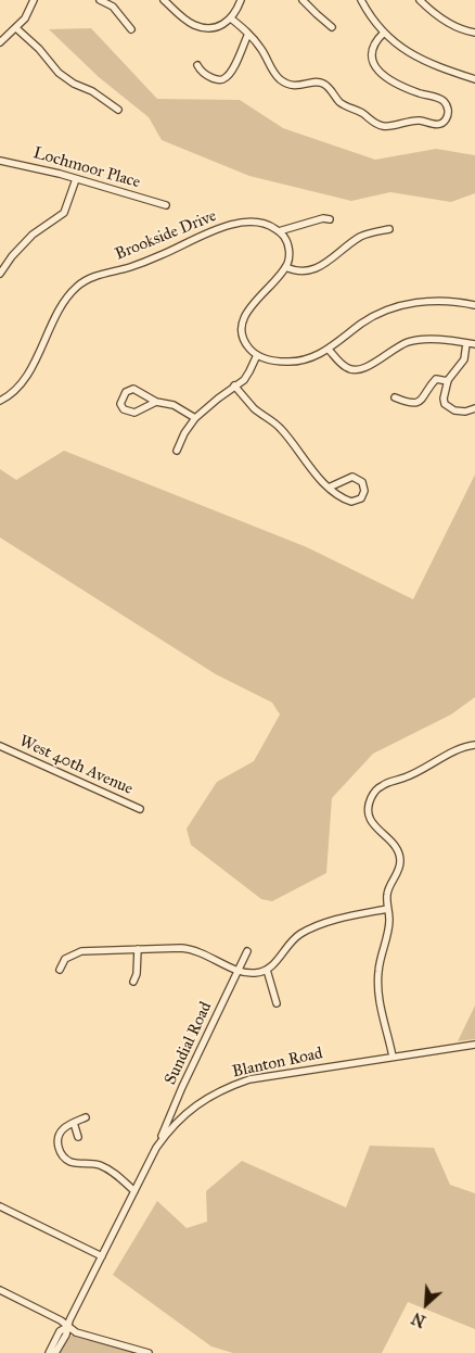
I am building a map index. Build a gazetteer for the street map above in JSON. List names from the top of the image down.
{
  "streets": {
    "street": [
      "Lochmoor Place",
      "Brookside Drive",
      "West 40th Avenue",
      "Sundial Road",
      "Blanton Road"
    ]
  },
  "crossings": [
    ["Sundial Road", "Blanton Road"]
  ],
  "north": "bottom left"
}
